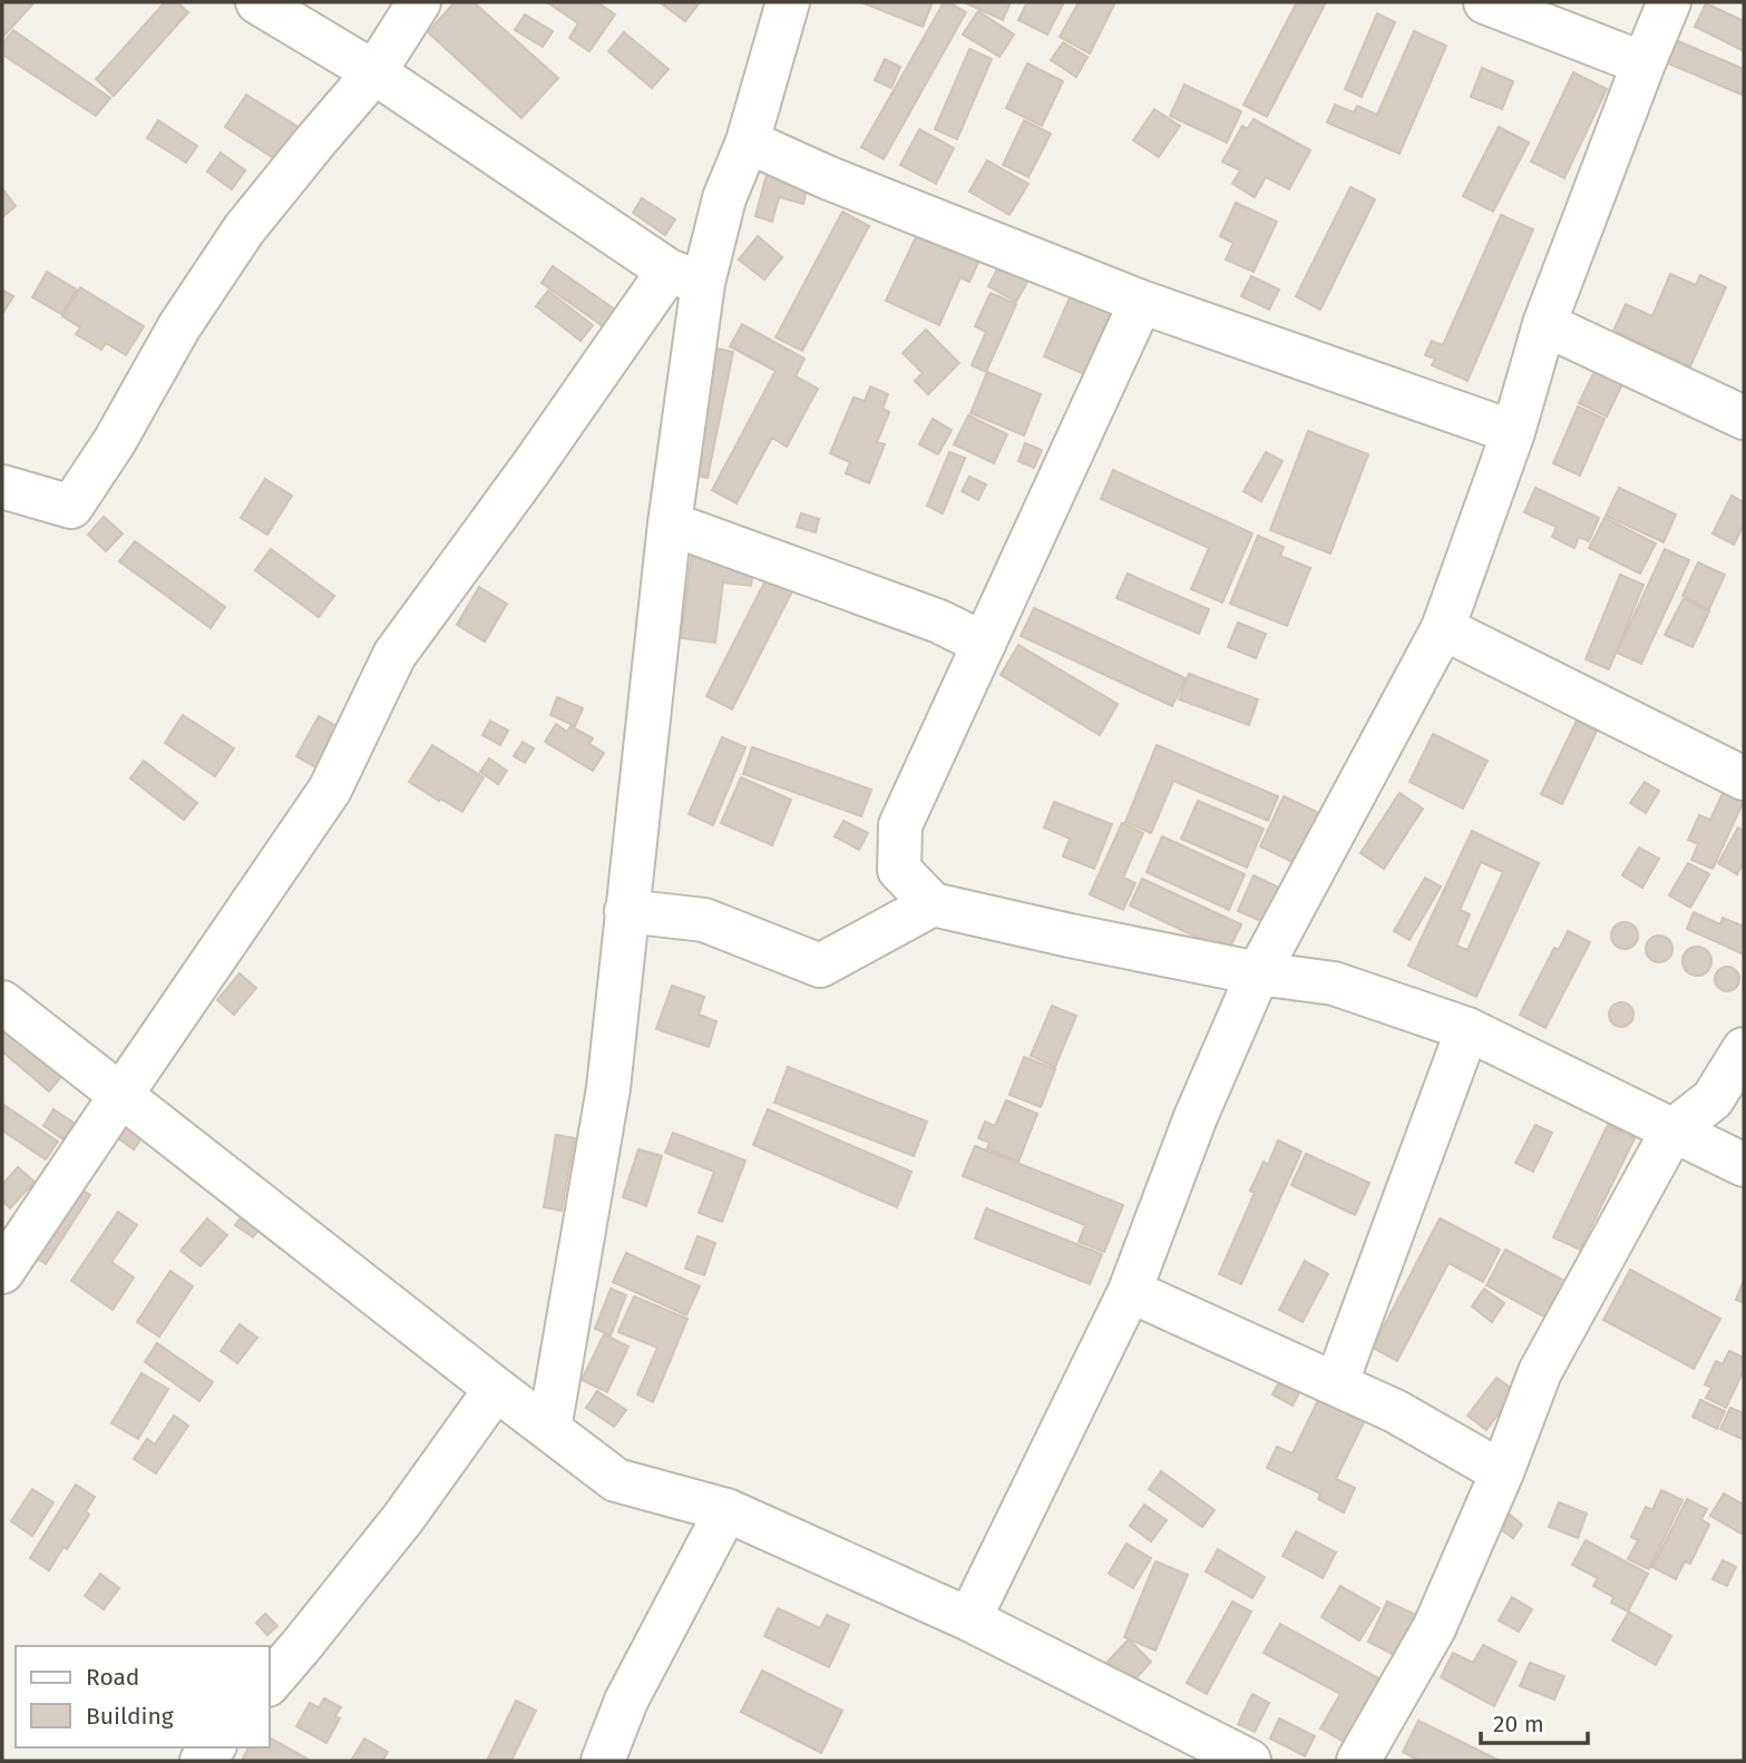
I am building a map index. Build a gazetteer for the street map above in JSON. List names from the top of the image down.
{
  "legend": ["Road", "Building"],
  "scale_bar": "20 m"
}
